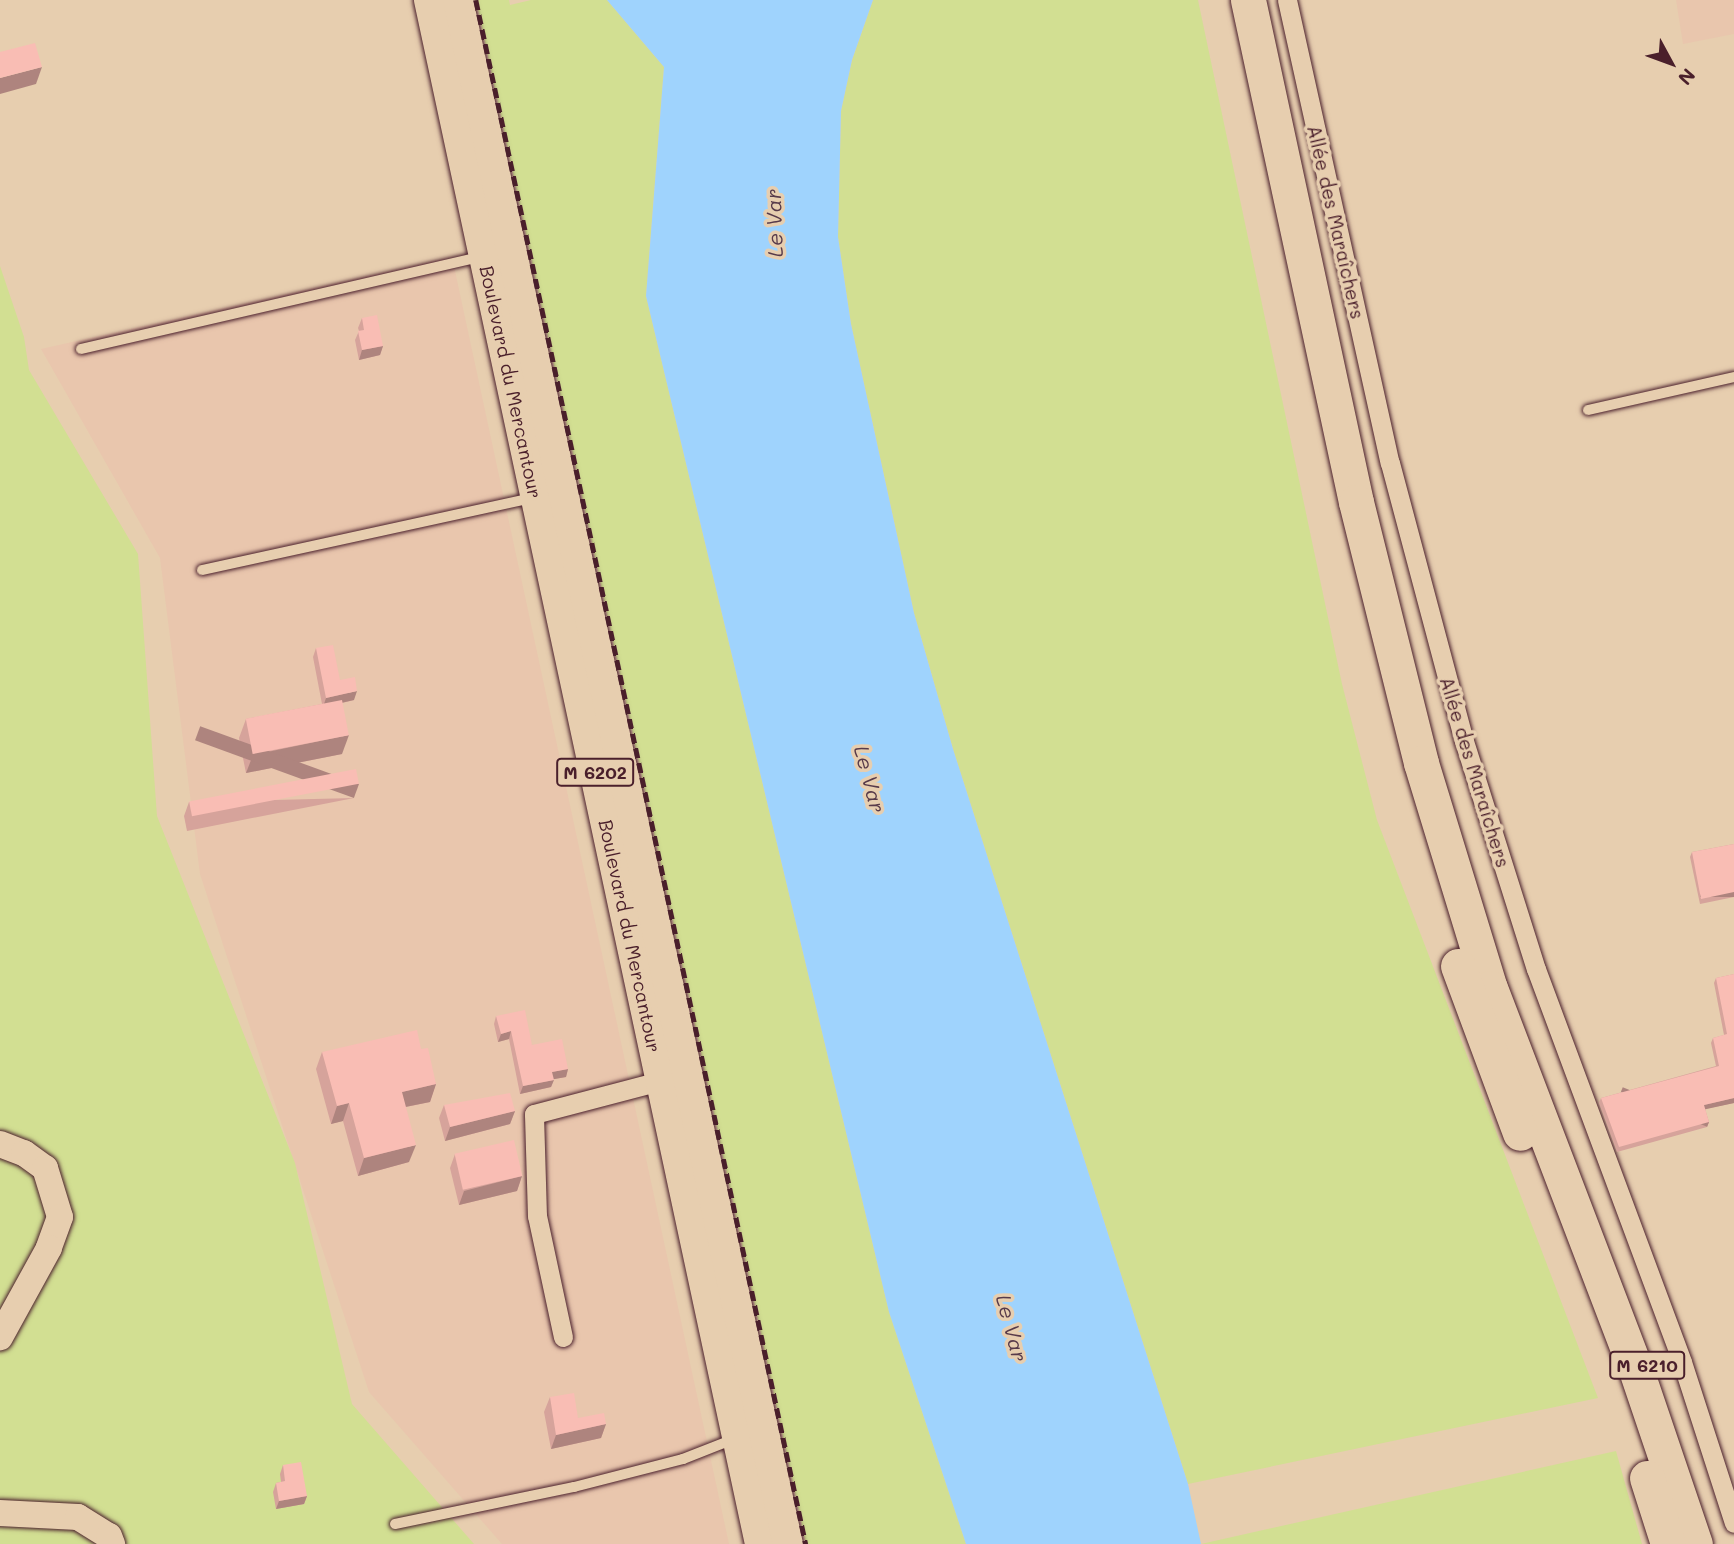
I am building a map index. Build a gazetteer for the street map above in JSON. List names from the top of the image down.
{
  "streets": {
    "highway": ["M 6210"],
    "main road": ["Boulevard du Mercantour", "M 6202"],
    "street": ["Allée des Maraîchers"]
  },
  "water": ["Le Var"],
  "north": "bottom right"
}
